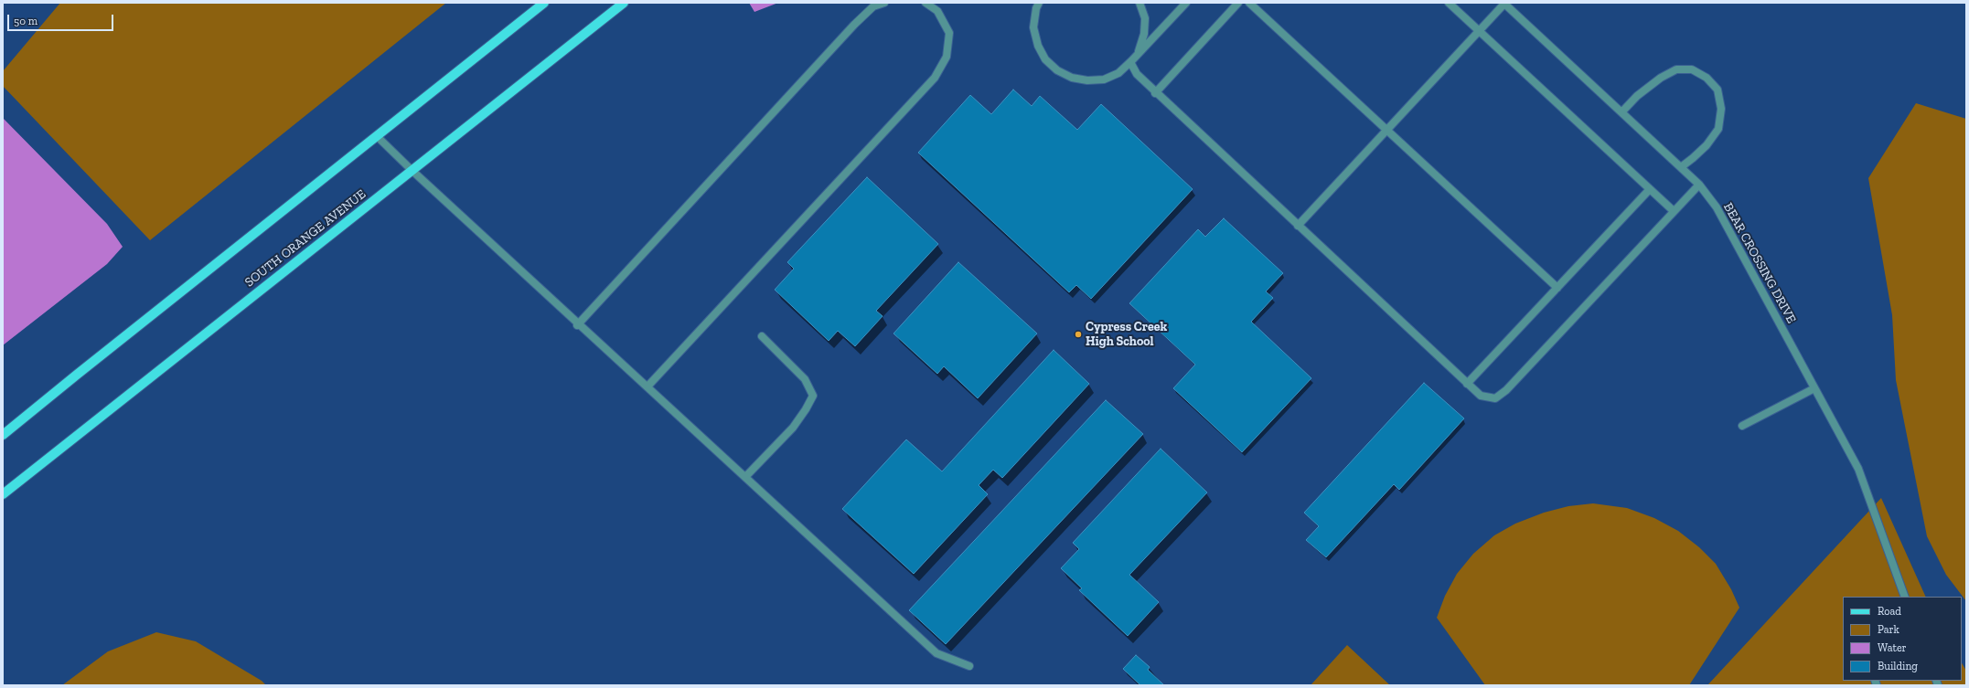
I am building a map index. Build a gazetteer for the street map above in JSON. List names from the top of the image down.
{
  "streets": {
    "main road": ["SOUTH ORANGE AVENUE"],
    "street": ["BEAR CROSSING DRIVE"]
  },
  "places": ["Cypress Creek High School"],
  "legend": [
    "Road",
    "Park",
    "Water",
    "Building"
  ],
  "scale_bar": "50 m"
}
